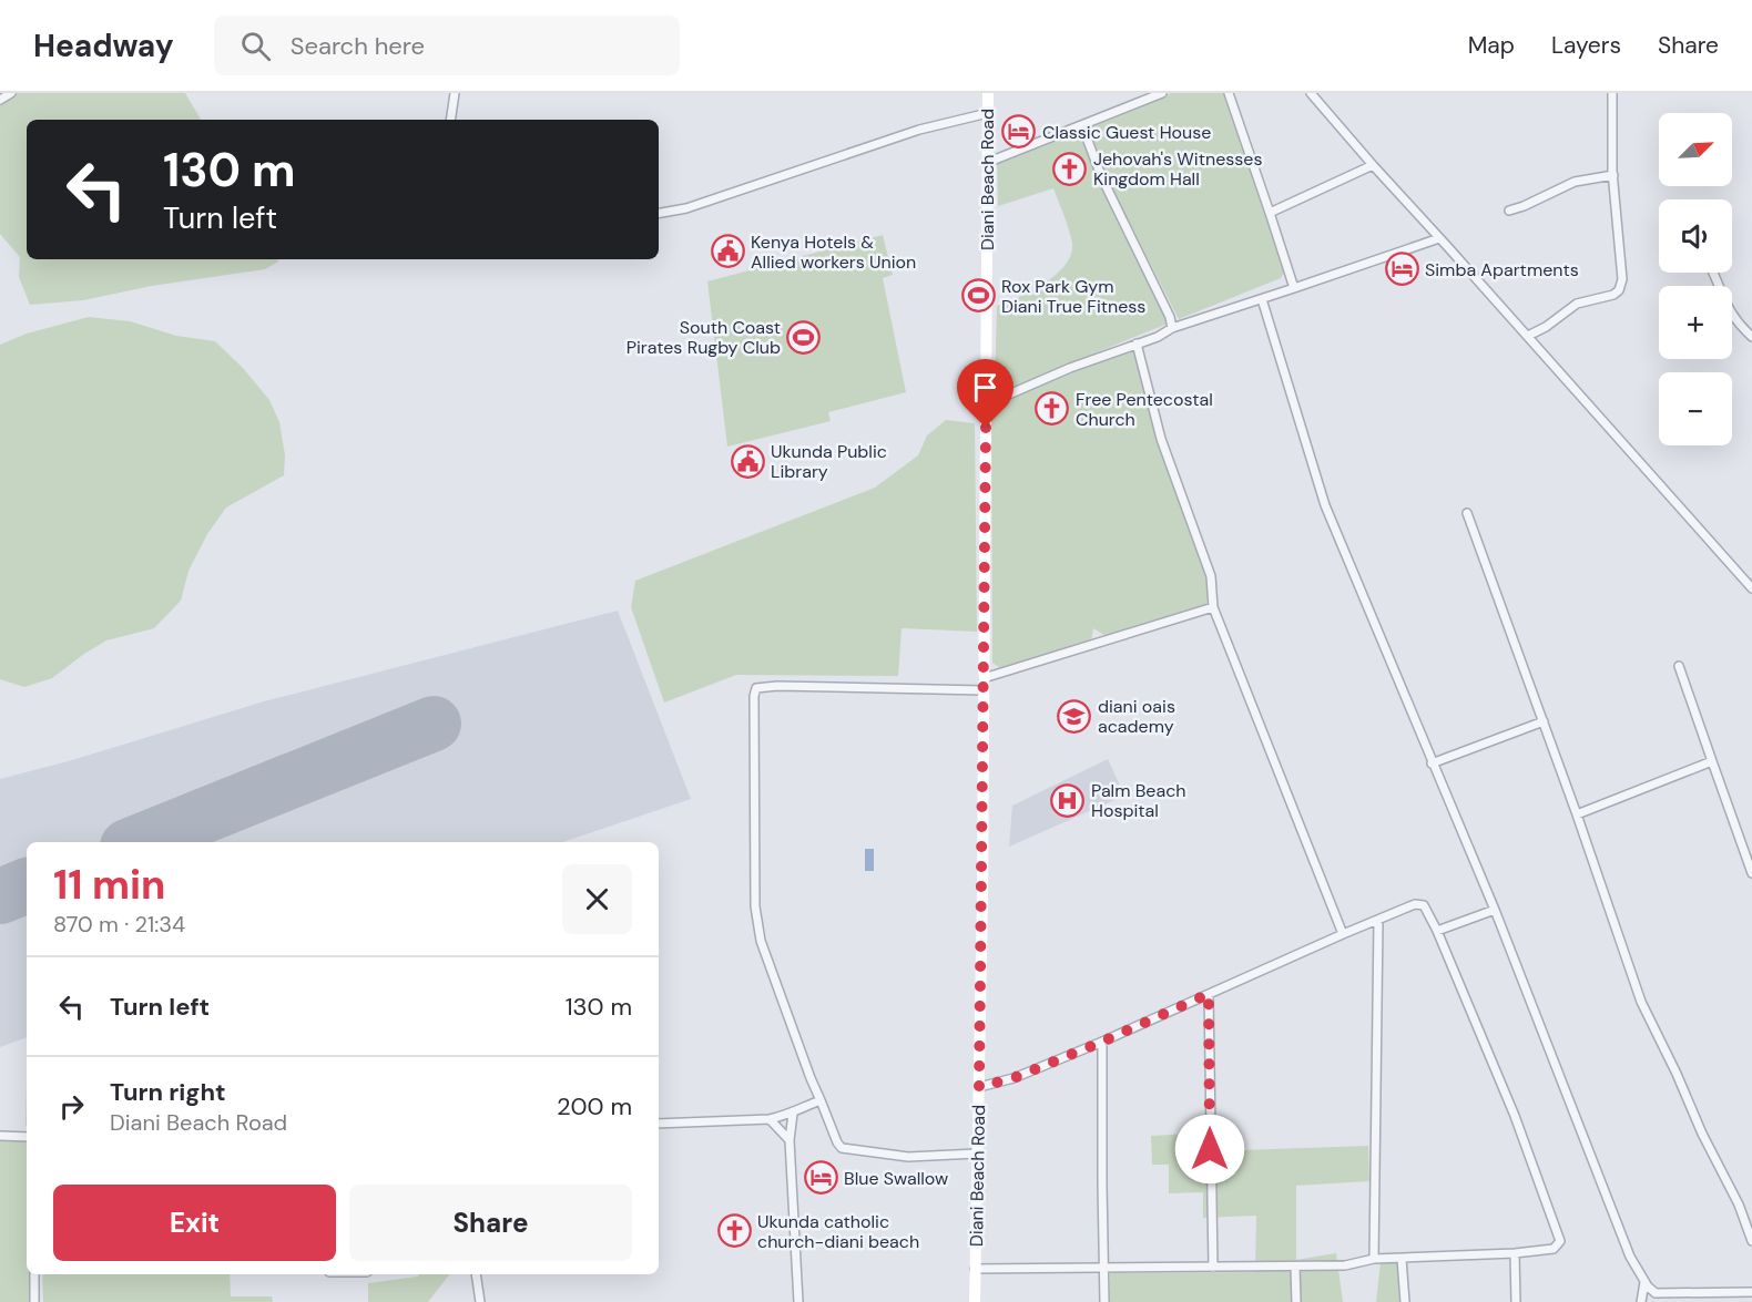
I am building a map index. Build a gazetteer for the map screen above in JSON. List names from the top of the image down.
{
  "streets": {
    "main road": ["Diani Beach Road"]
  },
  "places": {
    "hotel": ["Classic Guest House", "Simba Apartments", "Blue Swallow"],
    "church": ["Jehovah's Witnesses Kingdom Hall", "Free Pentecostal Church", "Ukunda catholic church-diani beach"],
    "public building": ["Kenya Hotels & Allied workers Union", "Ukunda Public Library"],
    "sports": ["Rox Park Gym Diani True Fitness", "South Coast Pirates Rugby Club"],
    "school or university": ["diani oais academy"],
    "hospital": ["Palm Beach Hospital"]
  },
  "north": "top right",
  "page": {
    "header": "Headway",
    "search": "Search here",
    "nav": ["Map", "Layers", "Share"],
    "map_buttons": ["+", "−"],
    "turn": ["130 m", "Turn left"],
    "heading": ["11 min", "870 m · 21:34"],
    "list": [
      {
        "name": "Turn left",
        "value": "130 m"
      },
      {
        "name": "Turn right",
        "note": "Diani Beach Road",
        "value": "200 m"
      }
    ],
    "buttons": ["Exit", "Share"]
  }
}
